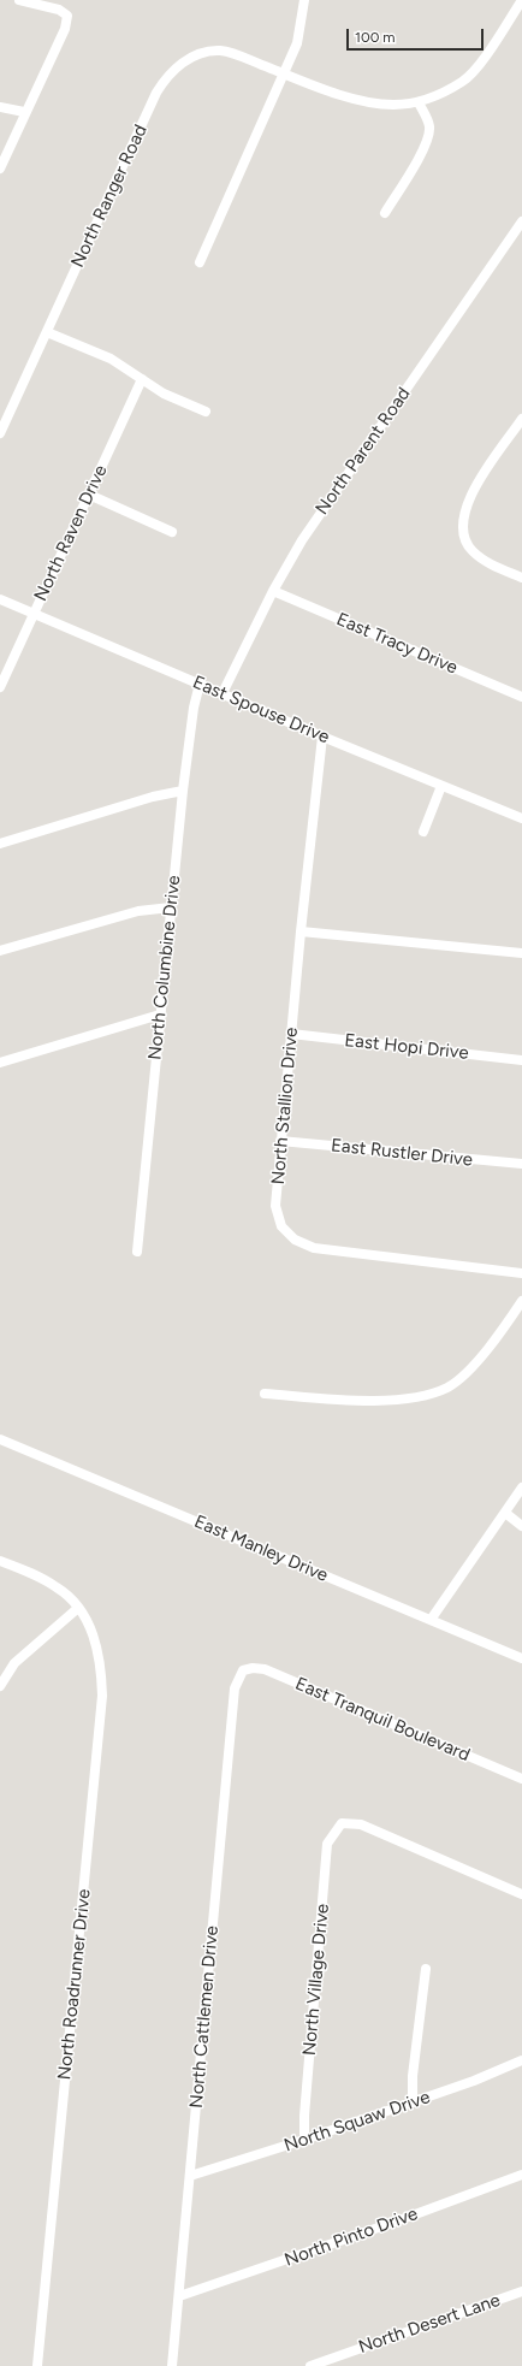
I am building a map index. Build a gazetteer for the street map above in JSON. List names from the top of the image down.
{
  "streets": {
    "street": [
      "North Ranger Road",
      "North Parent Road",
      "North Raven Drive",
      "East Tracy Drive",
      "East Spouse Drive",
      "North Columbine Drive",
      "East Hopi Drive",
      "North Stallion Drive",
      "East Rustler Drive",
      "East Manley Drive",
      "East Tranquil Boulevard",
      "North Village Drive",
      "North Roadrunner Drive",
      "North Cattlemen Drive",
      "North Squaw Drive",
      "North Pinto Drive",
      "North Desert Lane"
    ]
  },
  "crossings": [
    ["North Parent Road", "East Tracy Drive"],
    ["North Parent Road", "East Spouse Drive"],
    ["North Raven Drive", "East Spouse Drive"],
    ["East Spouse Drive", "North Columbine Drive"],
    ["East Spouse Drive", "North Stallion Drive"],
    ["East Hopi Drive", "North Stallion Drive"],
    ["North Stallion Drive", "East Rustler Drive"],
    ["East Tranquil Boulevard", "North Cattlemen Drive"],
    ["North Village Drive", "North Squaw Drive"],
    ["North Cattlemen Drive", "North Squaw Drive"],
    ["North Cattlemen Drive", "North Pinto Drive"]
  ],
  "scale_bar": "100 m"
}
